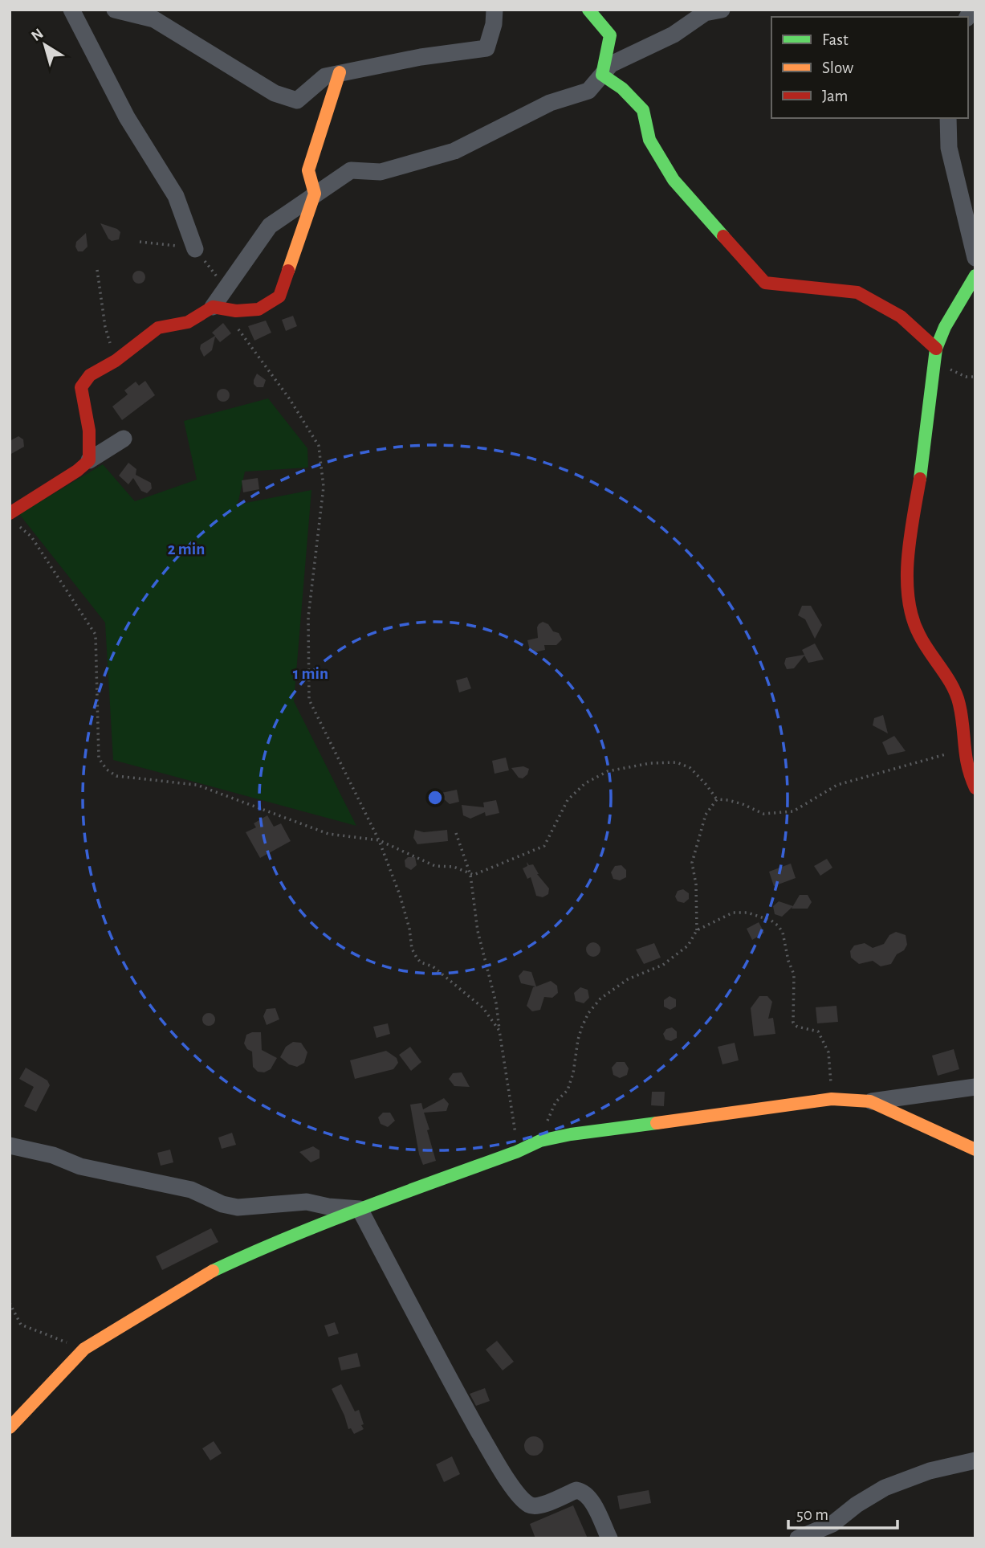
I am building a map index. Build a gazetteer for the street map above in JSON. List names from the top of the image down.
{
  "legend": ["Fast", "Slow", "Jam"],
  "scale_bar": "50 m",
  "north": "top left",
  "rings": ["2 min", "1 min"]
}
